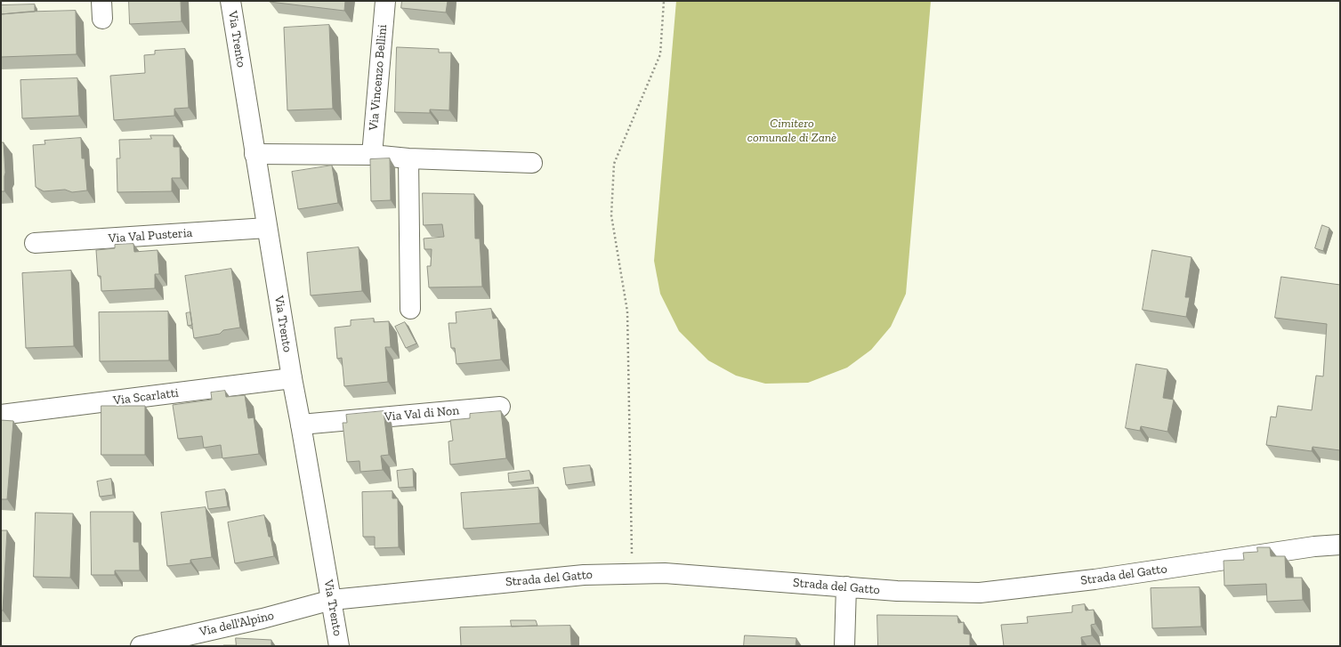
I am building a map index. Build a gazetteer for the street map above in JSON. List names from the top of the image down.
{
  "streets": {
    "street": [
      "Via Trento",
      "Via Vincenzo Bellini",
      "Via Val Pusteria",
      "Via Scarlatti",
      "Via Val di Non",
      "Strada del Gatto",
      "Via dell'Alpino"
    ]
  },
  "crossings": [
    ["Via Trento", "Via Val Pusteria"],
    ["Via Trento", "Via Scarlatti"],
    ["Via Trento", "Via Val di Non"],
    ["Via Trento", "Strada del Gatto"],
    ["Via Trento", "Via dell'Alpino"],
    ["Strada del Gatto", "Via dell'Alpino"]
  ],
  "parks": ["Cimitero comunale di Zanè"]
}
